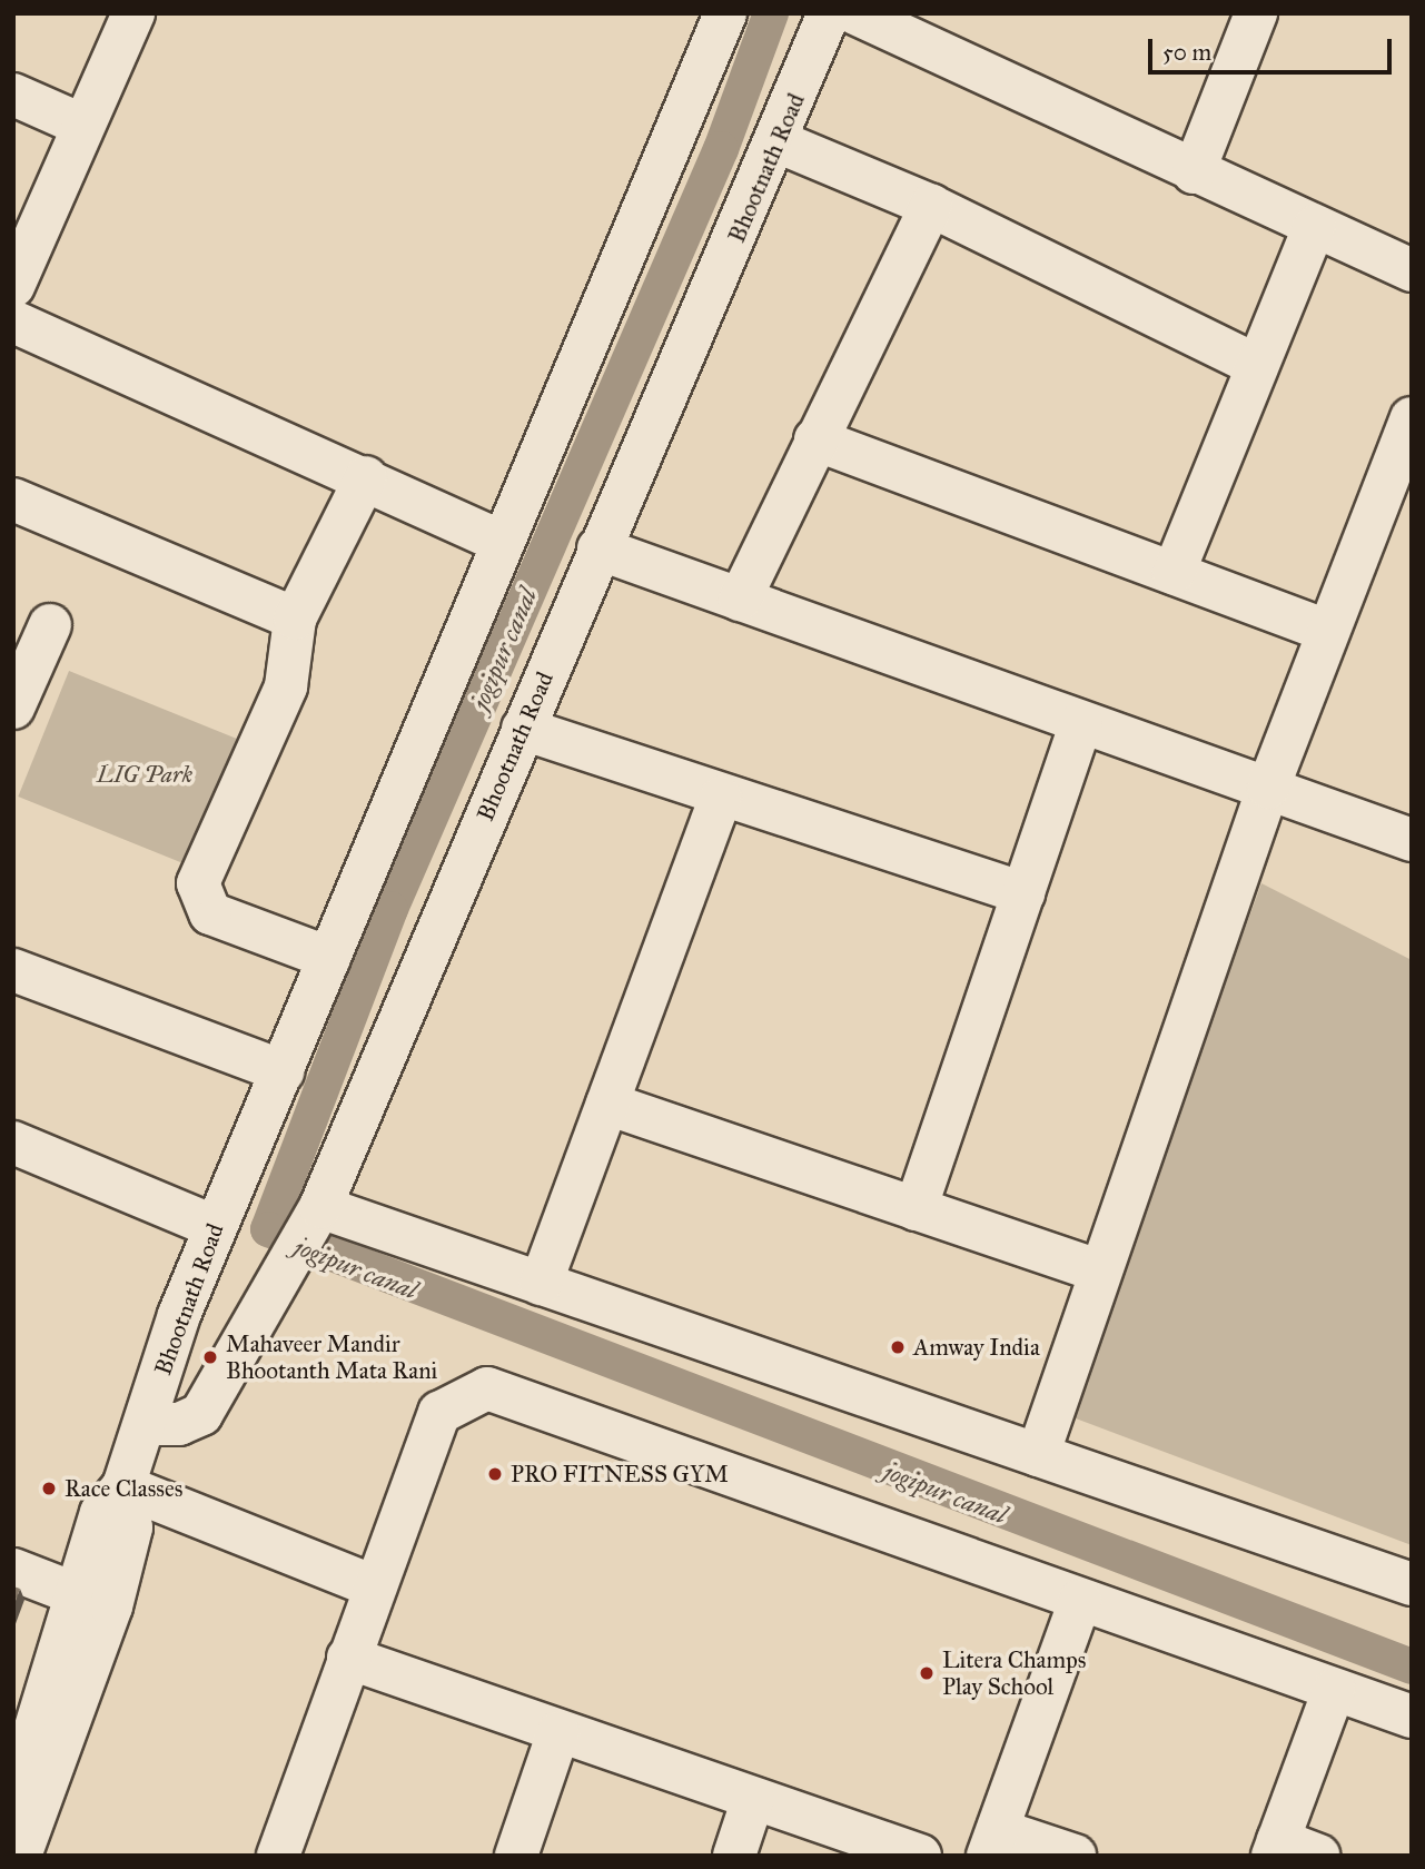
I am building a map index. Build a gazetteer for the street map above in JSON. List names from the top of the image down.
{
  "streets": {
    "street": ["Bhootnath Road"]
  },
  "water": ["jogipur canal"],
  "parks": ["LIG Park"],
  "places": [
    "Amway India",
    "Mahaveer Mandir Bhootanth Mata Rani",
    "PRO FITNESS GYM",
    "Race Classes",
    "Litera Champs Play School"
  ],
  "scale_bar": "50 m"
}
